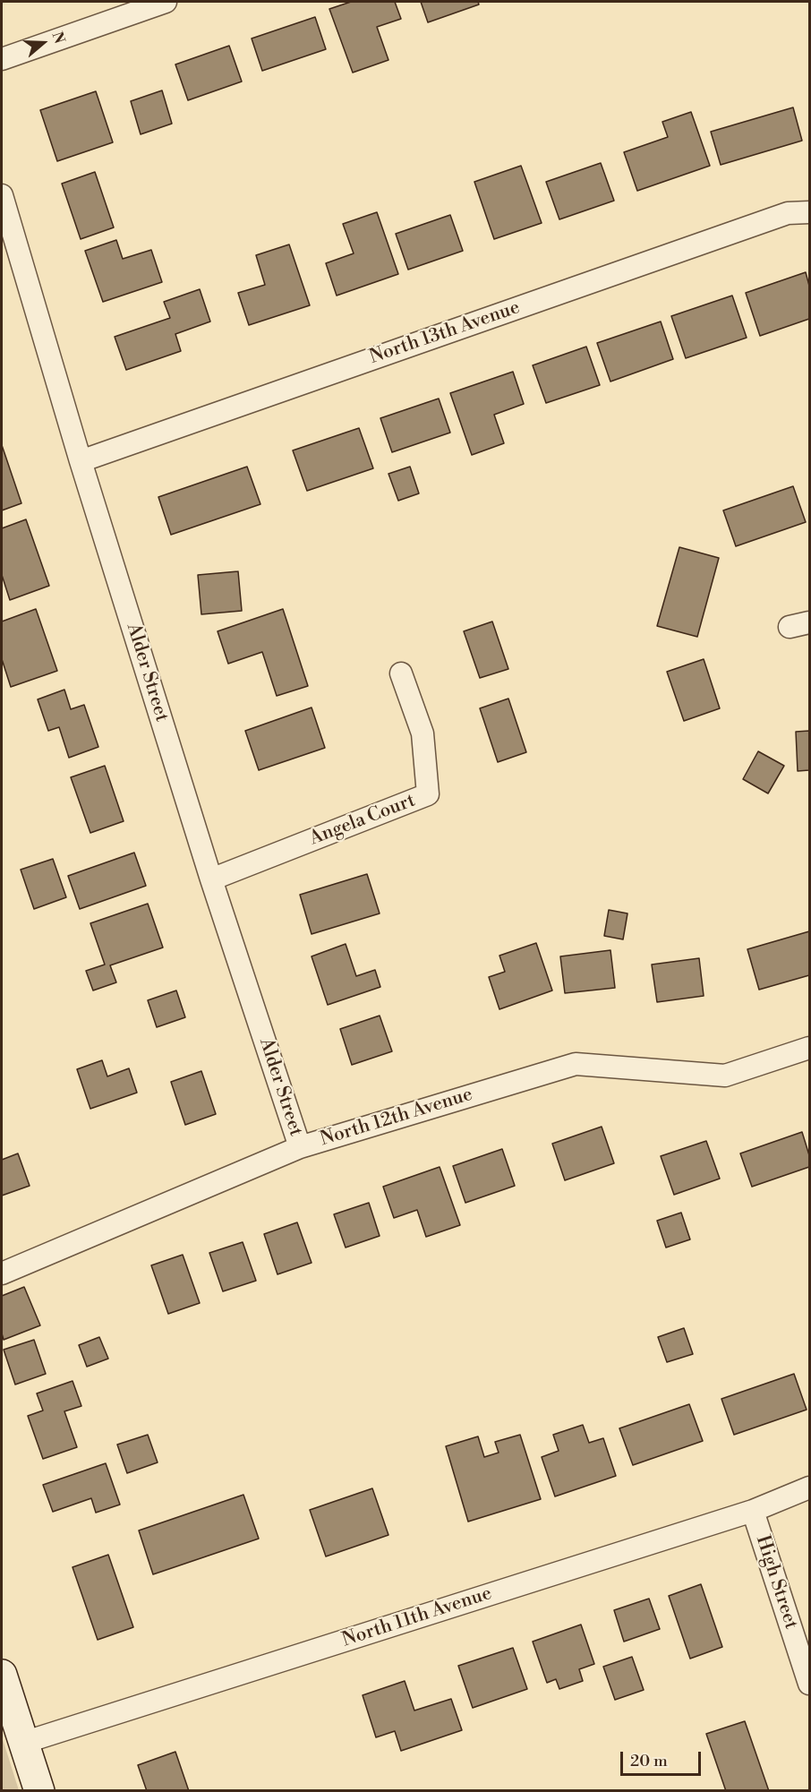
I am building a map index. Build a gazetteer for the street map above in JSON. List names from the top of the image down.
{
  "streets": {
    "street": [
      "North 13th Avenue",
      "Alder Street",
      "Angela Court",
      "North 12th Avenue",
      "High Street",
      "North 11th Avenue"
    ]
  },
  "crossings": [
    ["North 13th Avenue", "Alder Street"],
    ["Alder Street", "Angela Court"],
    ["Alder Street", "North 12th Avenue"],
    ["High Street", "North 11th Avenue"]
  ],
  "scale_bar": "20 m",
  "north": "right"
}
